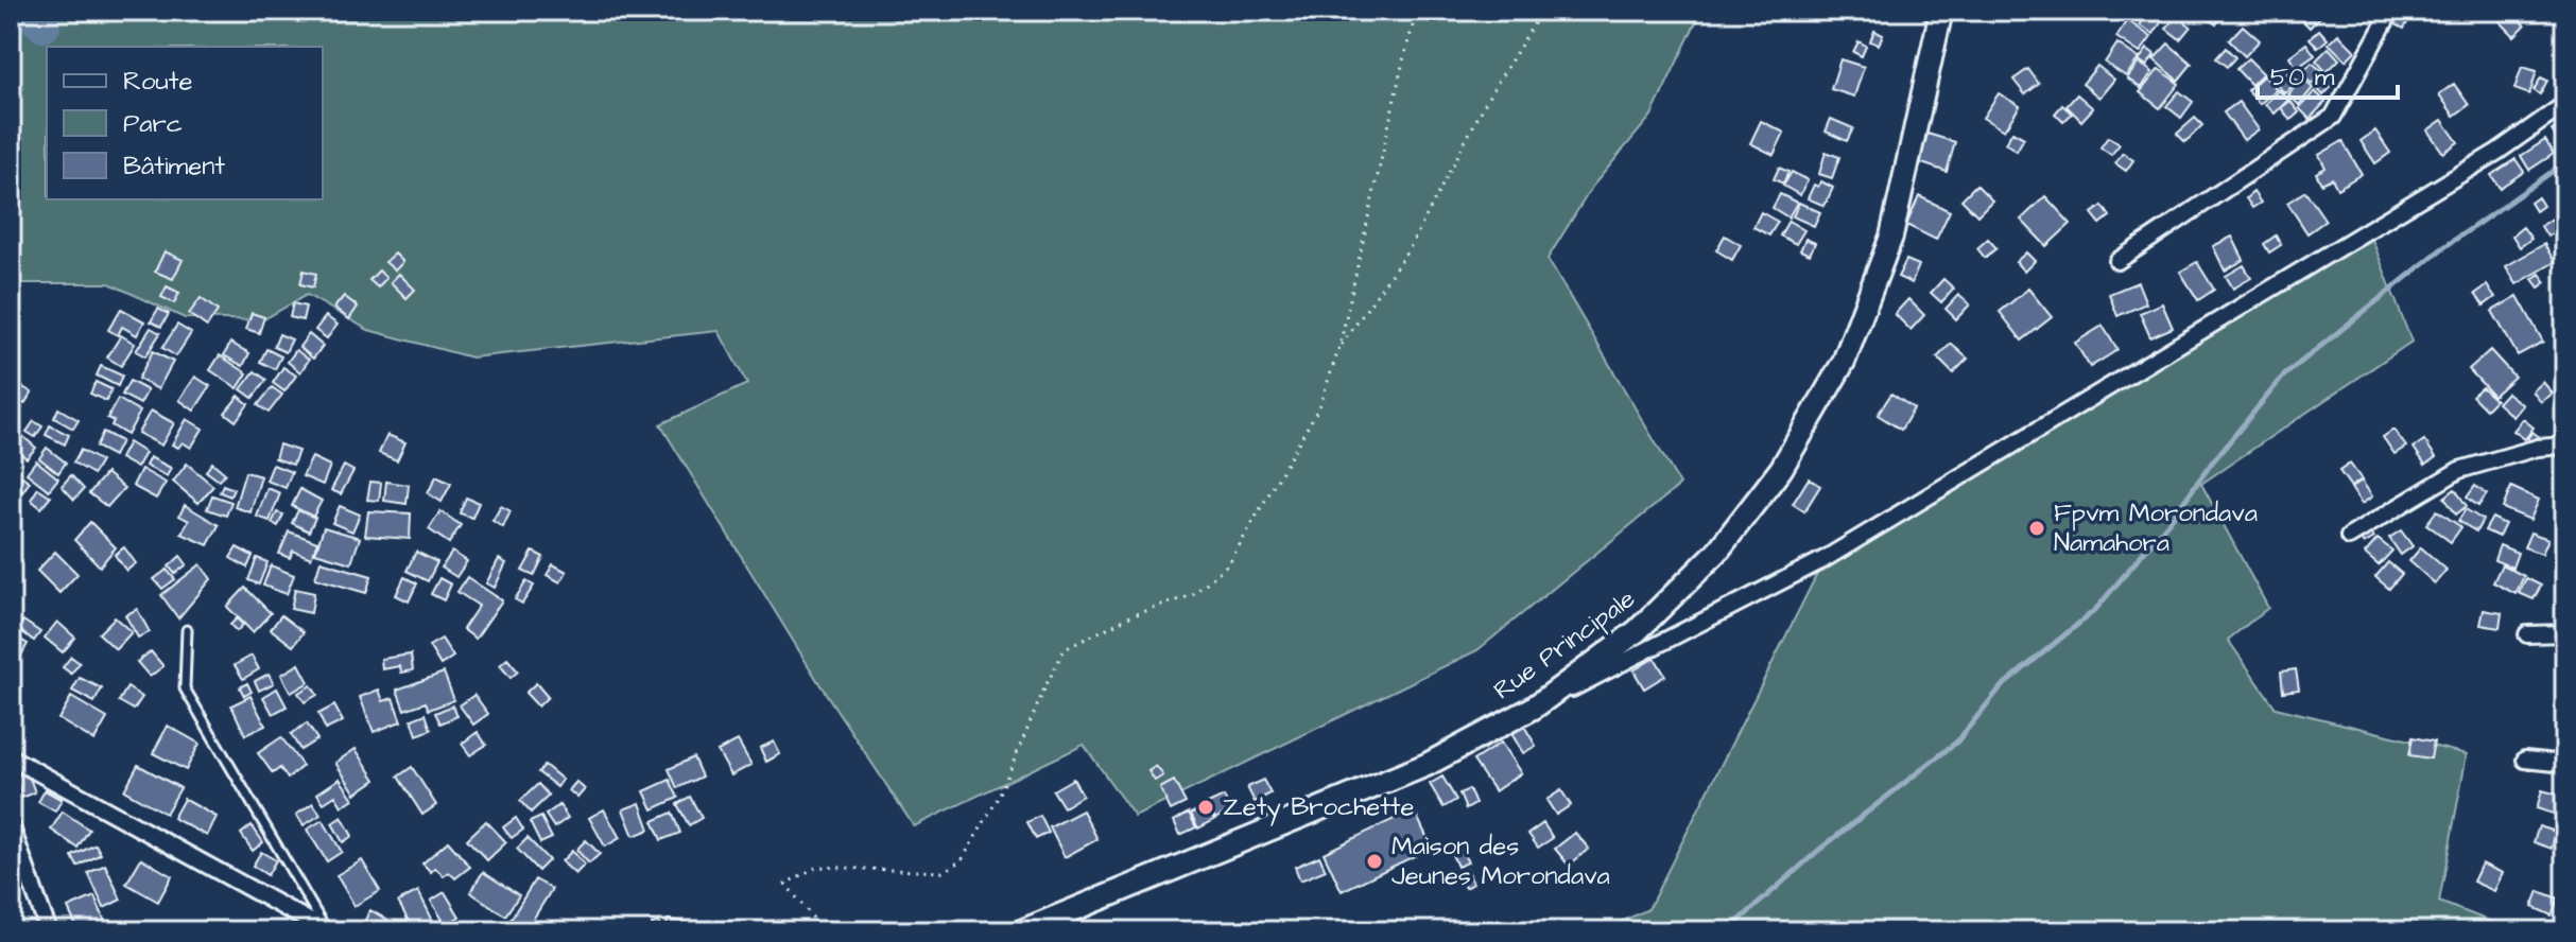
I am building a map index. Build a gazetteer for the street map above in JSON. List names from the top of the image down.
{
  "streets": {
    "main road": ["Rue Principale"]
  },
  "places": ["Fpvm Morondava Namahora", "Zety Brochette", "Maison des Jeunes Morondava"],
  "legend": ["Route", "Parc", "Bâtiment"],
  "scale_bar": "50 m"
}
